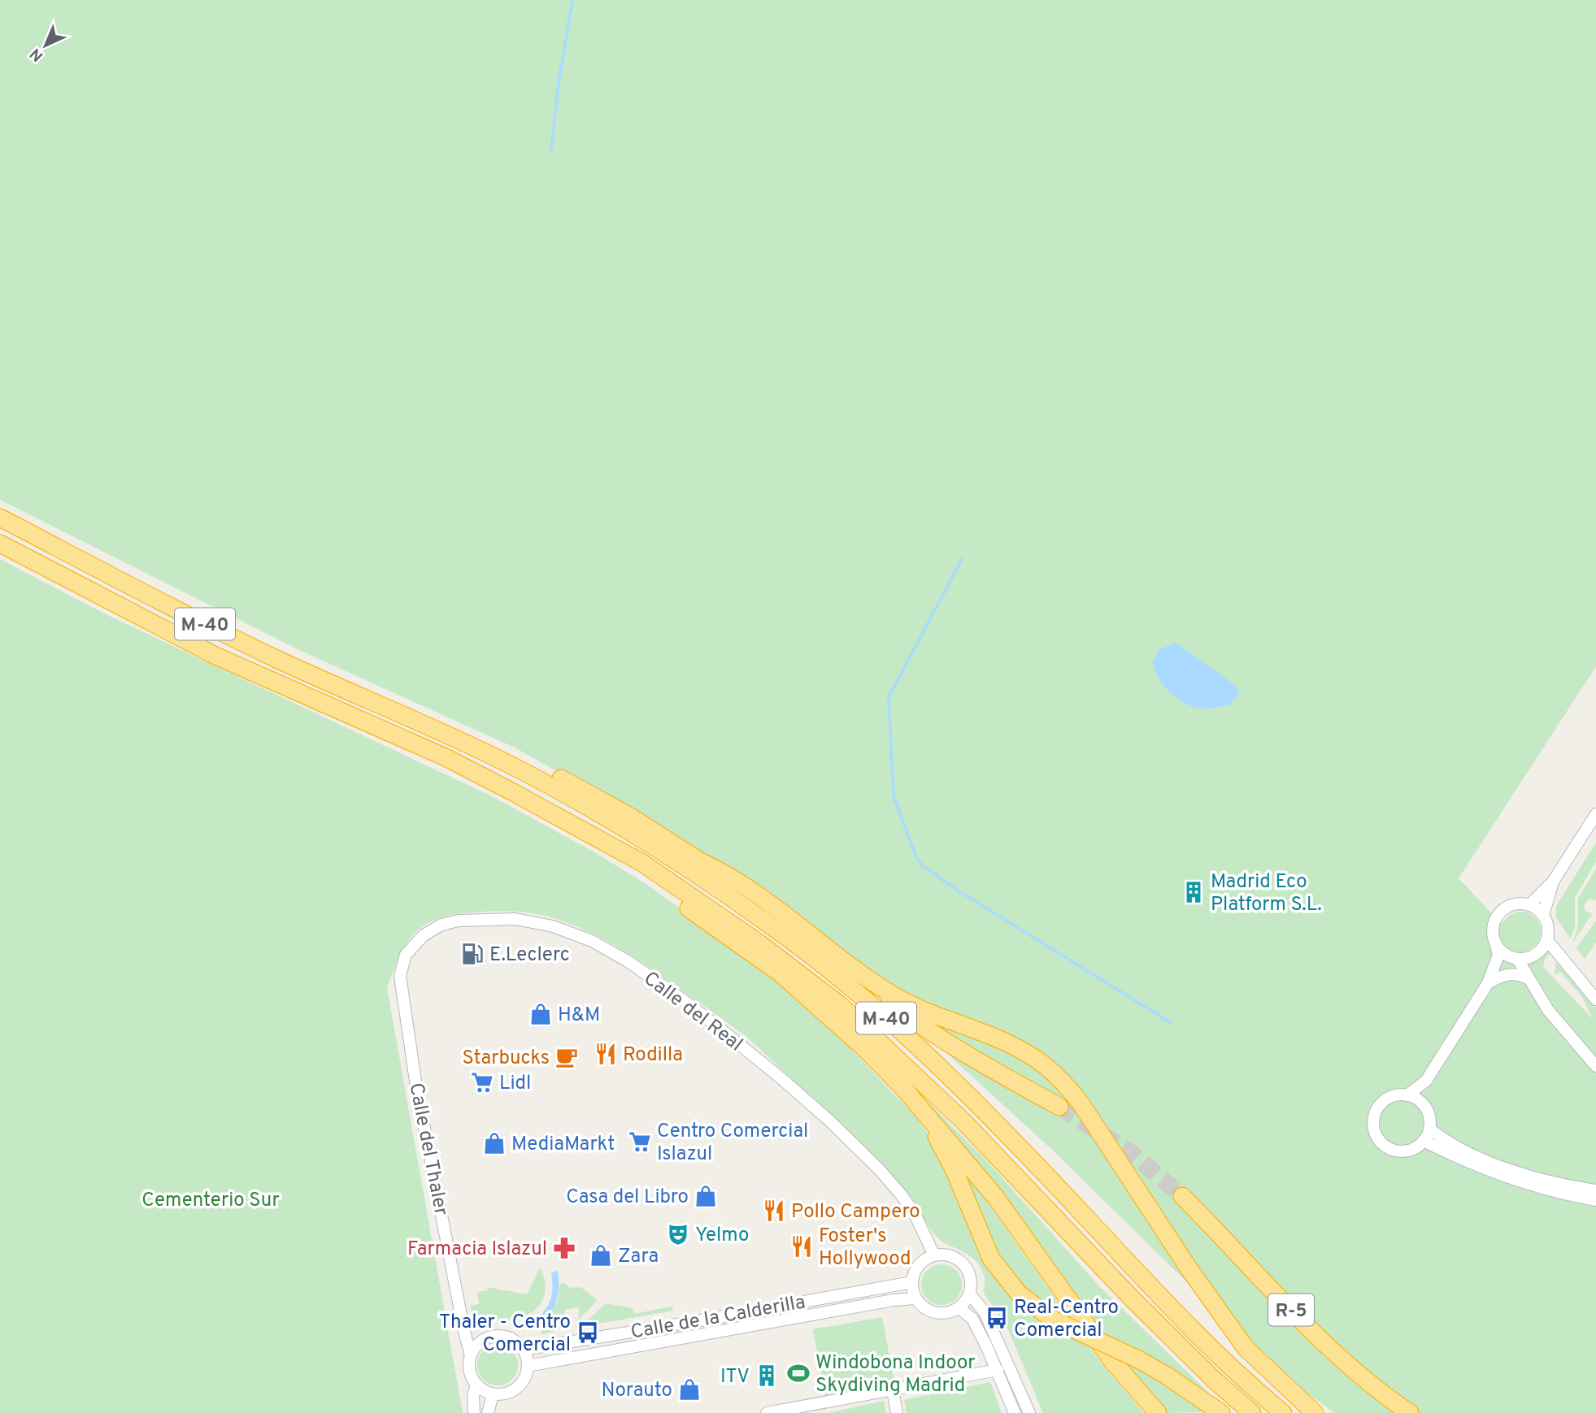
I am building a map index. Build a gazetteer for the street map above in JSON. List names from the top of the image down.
{
  "streets": {
    "highway": ["M-40", "R-5"],
    "street": ["Calle del Real", "Calle del Thaler", "Calle de la Calderilla"]
  },
  "crossings": [
    ["Calle del Real", "Calle del Thaler"],
    ["Calle del Real", "Calle de la Calderilla"],
    ["Calle del Thaler", "Calle de la Calderilla"]
  ],
  "parks": ["Cementerio Sur"],
  "places": {
    "building": ["Madrid Eco Platform S.L.", "ITV"],
    "fuel station": ["E.Leclerc"],
    "shop": [
      "H&M",
      "MediaMarkt",
      "Casa del Libro",
      "Zara",
      "Norauto"
    ],
    "restaurant": ["Rodilla", "Pollo Campero", "Foster's Hollywood"],
    "cafe": ["Starbucks"],
    "supermarket": ["Lidl", "Centro Comercial Islazul"],
    "theatre": ["Yelmo"],
    "pharmacy": ["Farmacia Islazul"],
    "bus stop": ["Real-Centro Comercial", "Thaler - Centro Comercial"],
    "sports": ["Windobona Indoor Skydiving Madrid"]
  },
  "north": "bottom left"
}
